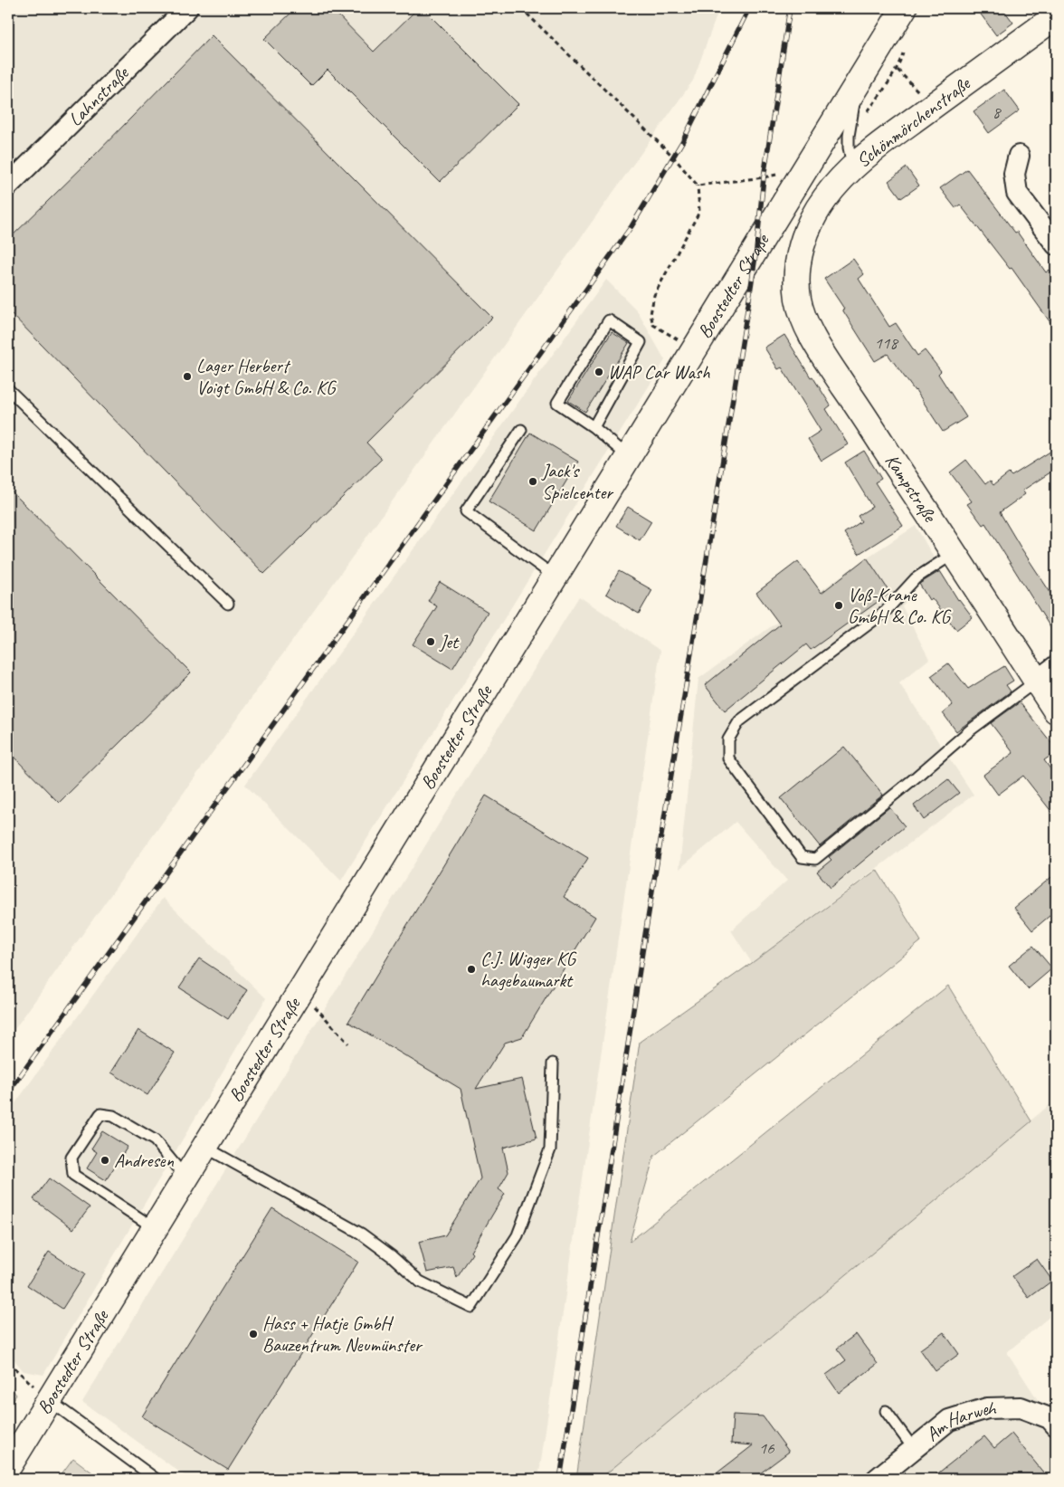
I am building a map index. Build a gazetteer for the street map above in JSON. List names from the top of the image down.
{
  "streets": {
    "street": [
      "Lahnstraße",
      "Schönmörchenstraße",
      "Boostedter Straße",
      "Kampstraße",
      "Am Harweh"
    ]
  },
  "crossings": [
    ["Schönmörchenstraße", "Kampstraße"]
  ],
  "places": [
    "WAP Car Wash",
    "Lager Herbert Voigt GmbH & Co. KG",
    "Jack's Spielcenter",
    "Voß-Krane GmbH & Co. KG",
    "Jet",
    "C.J. Wigger KG hagebaumarkt",
    "Andresen",
    "Hass + Hatje GmbH Bauzentrum Neumünster"
  ],
  "house_numbers": ["8", "118", "16"]
}
